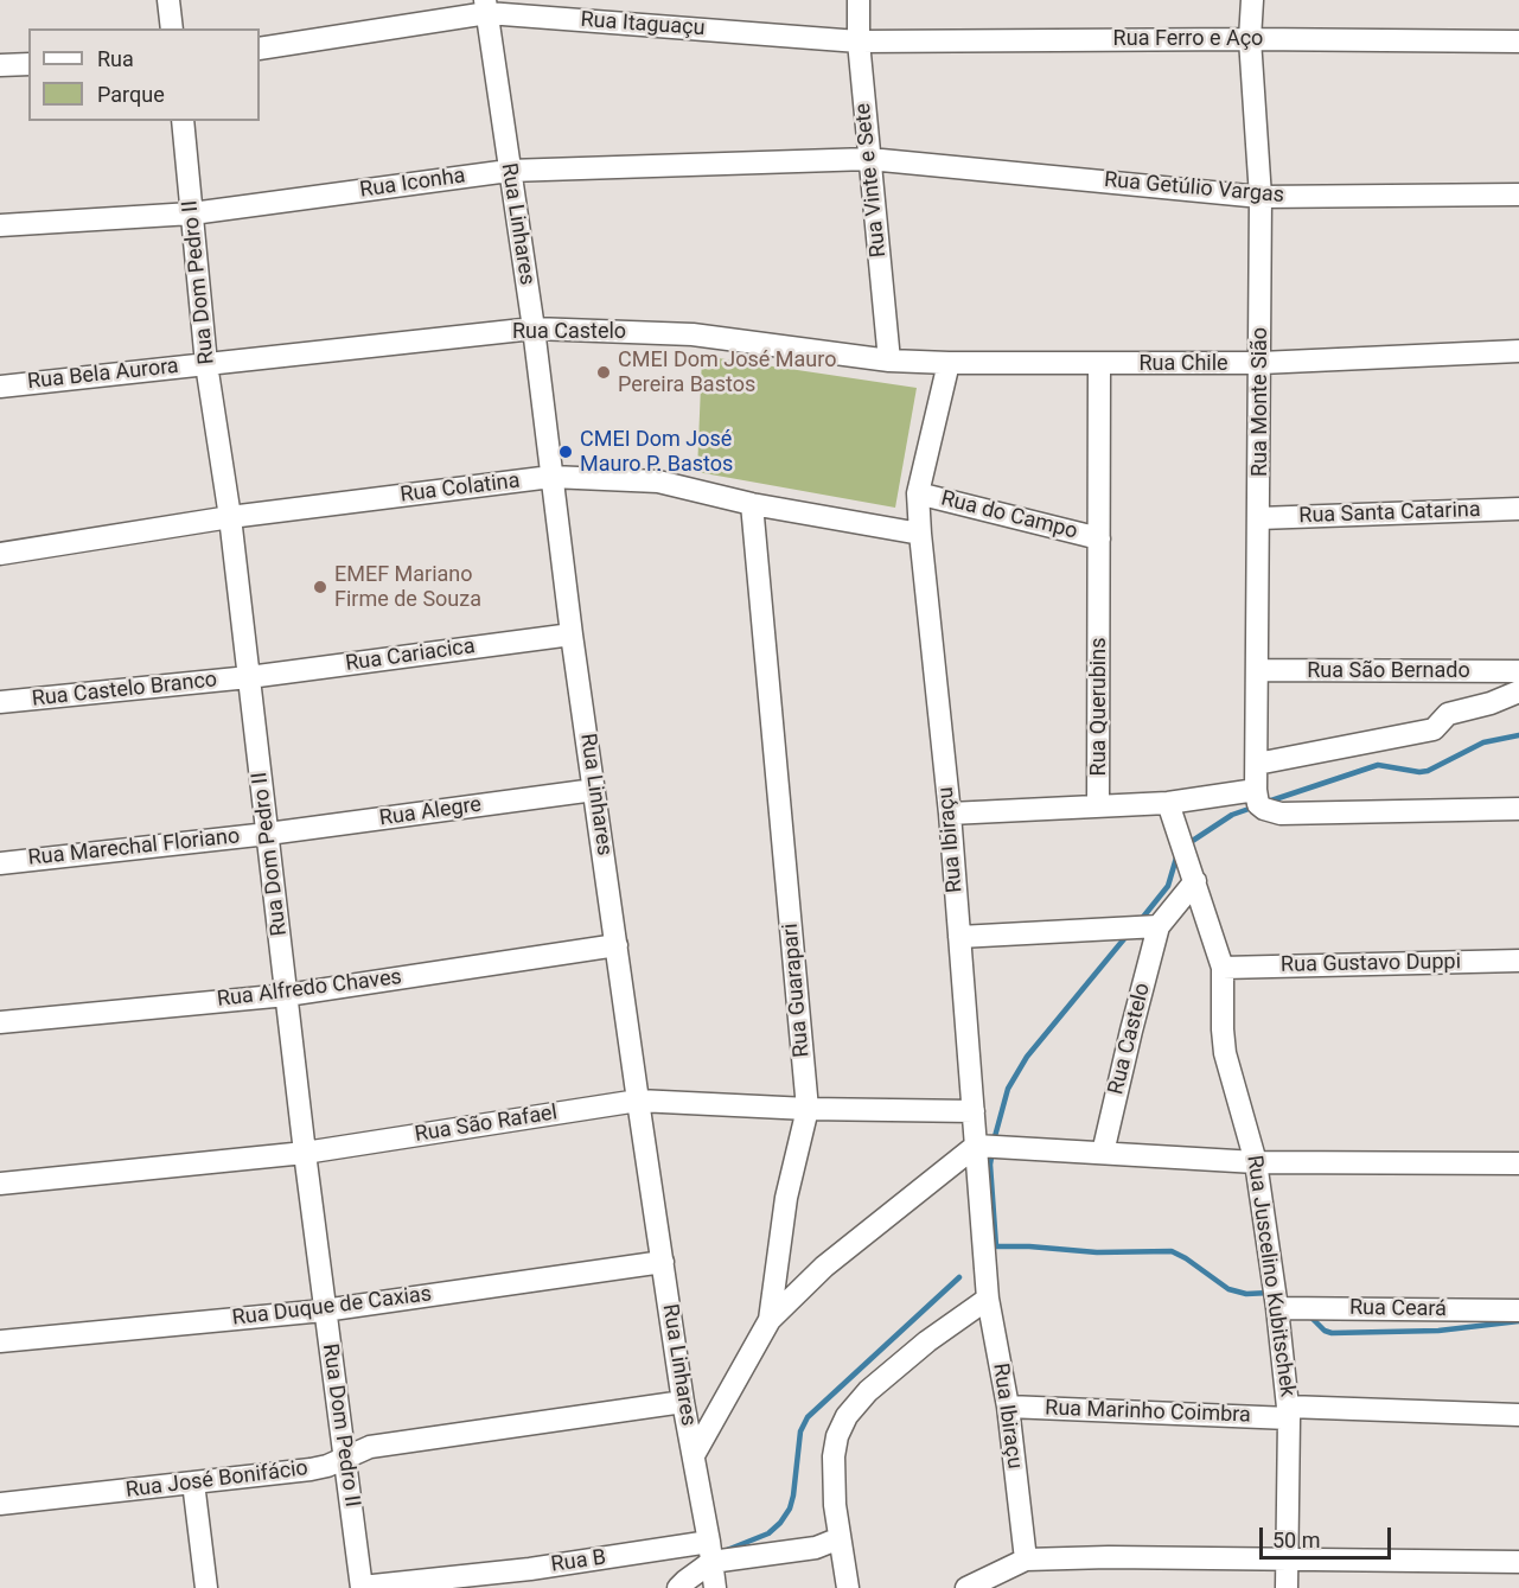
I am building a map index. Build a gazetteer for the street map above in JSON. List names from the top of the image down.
{
  "streets": {
    "street": [
      "Rua Itaguaçu",
      "Rua Ferro e Aço",
      "Rua Vinte e Sete",
      "Rua Iconha",
      "Rua Getúlio Vargas",
      "Rua Linhares",
      "Rua Dom Pedro II",
      "Rua Castelo",
      "Rua Chile",
      "Rua Bela Aurora",
      "Rua Monte Sião",
      "Rua Colatina",
      "Rua Santa Catarina",
      "Rua do Campo",
      "Rua Cariacica",
      "Rua São Bernado",
      "Rua Castelo Branco",
      "Rua Querubins",
      "Rua Alegre",
      "Rua Ibiraçu",
      "Rua Marechal Floriano",
      "Rua Gustavo Duppi",
      "Rua Alfredo Chaves",
      "Rua Guarapari",
      "Rua São Rafael",
      "Rua Juscelino Kubitschek",
      "Rua Duque de Caxias",
      "Rua Ceará",
      "Rua Marinho Coimbra",
      "Rua José Bonifácio",
      "Rua B"
    ]
  },
  "crossings": [
    ["Rua Itaguaçu", "Rua Ferro e Aço"],
    ["Rua Itaguaçu", "Rua Vinte e Sete"],
    ["Rua Itaguaçu", "Rua Linhares"],
    ["Rua Ferro e Aço", "Rua Vinte e Sete"],
    ["Rua Ferro e Aço", "Rua Monte Sião"],
    ["Rua Vinte e Sete", "Rua Iconha"],
    ["Rua Vinte e Sete", "Rua Getúlio Vargas"],
    ["Rua Vinte e Sete", "Rua Castelo"],
    ["Rua Vinte e Sete", "Rua Chile"],
    ["Rua Iconha", "Rua Getúlio Vargas"],
    ["Rua Iconha", "Rua Linhares"],
    ["Rua Iconha", "Rua Dom Pedro II"],
    ["Rua Getúlio Vargas", "Rua Monte Sião"],
    ["Rua Linhares", "Rua Castelo"],
    ["Rua Linhares", "Rua Colatina"],
    ["Rua Linhares", "Rua Cariacica"],
    ["Rua Linhares", "Rua Alegre"],
    ["Rua Linhares", "Rua Alfredo Chaves"],
    ["Rua Linhares", "Rua Guarapari"],
    ["Rua Linhares", "Rua São Rafael"],
    ["Rua Linhares", "Rua Duque de Caxias"],
    ["Rua Linhares", "Rua José Bonifácio"],
    ["Rua Linhares", "Rua B"],
    ["Rua Dom Pedro II", "Rua Castelo"],
    ["Rua Dom Pedro II", "Rua Bela Aurora"],
    ["Rua Dom Pedro II", "Rua Colatina"],
    ["Rua Dom Pedro II", "Rua Cariacica"],
    ["Rua Dom Pedro II", "Rua Castelo Branco"],
    ["Rua Dom Pedro II", "Rua Alegre"],
    ["Rua Dom Pedro II", "Rua Marechal Floriano"],
    ["Rua Dom Pedro II", "Rua Alfredo Chaves"],
    ["Rua Dom Pedro II", "Rua São Rafael"],
    ["Rua Dom Pedro II", "Rua Duque de Caxias"],
    ["Rua Dom Pedro II", "Rua José Bonifácio"],
    ["Rua Dom Pedro II", "Rua B"],
    ["Rua Castelo", "Rua Chile"],
    ["Rua Castelo", "Rua Bela Aurora"],
    ["Rua Chile", "Rua Monte Sião"],
    ["Rua Chile", "Rua Querubins"],
    ["Rua Monte Sião", "Rua Santa Catarina"],
    ["Rua Monte Sião", "Rua São Bernado"],
    ["Rua Monte Sião", "Rua Querubins"],
    ["Rua Colatina", "Rua Ibiraçu"],
    ["Rua Colatina", "Rua Guarapari"],
    ["Rua do Campo", "Rua Querubins"],
    ["Rua Cariacica", "Rua Castelo Branco"],
    ["Rua Alegre", "Rua Marechal Floriano"],
    ["Rua Ibiraçu", "Rua São Rafael"],
    ["Rua Ibiraçu", "Rua Marinho Coimbra"],
    ["Rua Gustavo Duppi", "Rua Juscelino Kubitschek"],
    ["Rua Guarapari", "Rua São Rafael"],
    ["Rua Juscelino Kubitschek", "Rua Ceará"],
    ["Rua Juscelino Kubitschek", "Rua Marinho Coimbra"]
  ],
  "places": ["CMEI Dom José Mauro Pereira Bastos", "CMEI Dom José Mauro P. Bastos", "EMEF Mariano Firme de Souza"],
  "legend": ["Rua", "Parque"],
  "scale_bar": "50 m"
}
